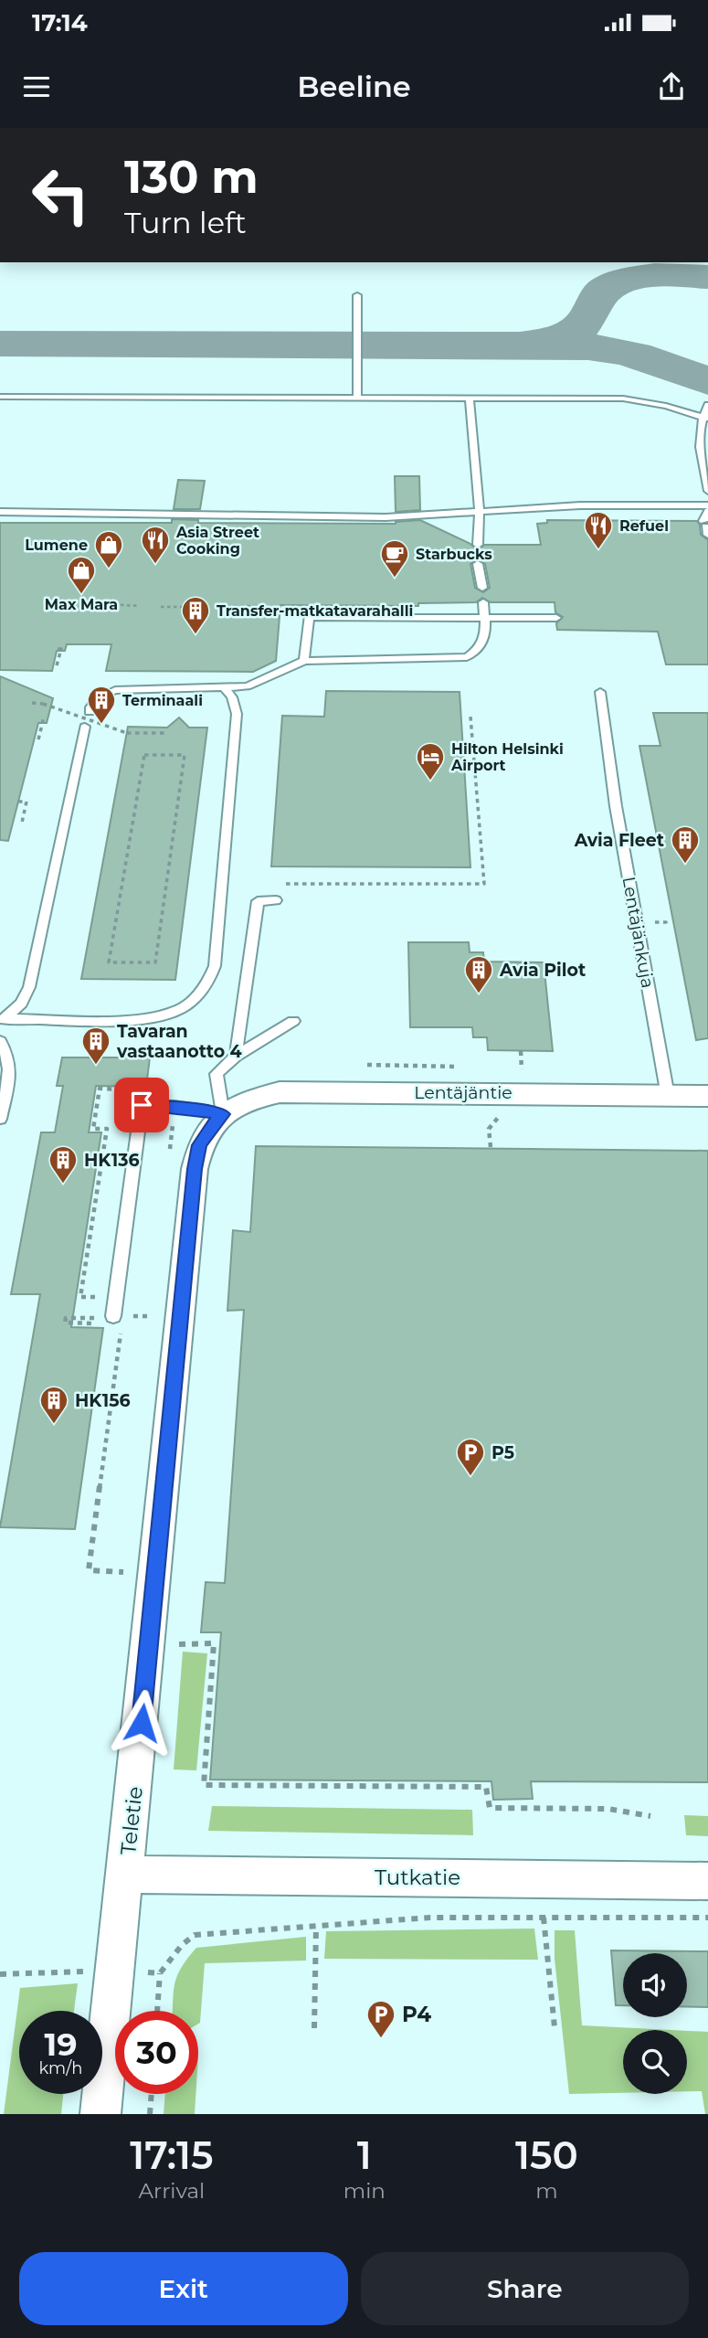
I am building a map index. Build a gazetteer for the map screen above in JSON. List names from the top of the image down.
{
  "streets": {
    "street": ["Lentäjäntie", "Teletie", "Tutkatie"],
    "lane": ["Lentäjänkuja"]
  },
  "crossings": [
    ["Lentäjänkuja", "Lentäjäntie"],
    ["Lentäjäntie", "Teletie"],
    ["Teletie", "Tutkatie"]
  ],
  "places": {
    "restaurant": ["Refuel", "Asia Street Cooking"],
    "shop": ["Lumene", "Max Mara"],
    "cafe": ["Starbucks"],
    "building": [
      "Transfer-matkatavarahalli",
      "Terminaali",
      "Avia Fleet",
      "Avia Pilot",
      "Tavaran vastaanotto 4",
      "HK136",
      "HK156"
    ],
    "hotel": ["Hilton Helsinki Airport"],
    "parking": ["P5", "P4"]
  },
  "page": {
    "status": "17:14",
    "header": "Beeline",
    "turn": ["130 m", "Turn left"],
    "speed": "19 km/h",
    "limit": "30",
    "eta": [
      "17:15",
      "Arrival",
      "1",
      "min",
      "150",
      "m"
    ],
    "buttons": ["Exit", "Share"]
  }
}
